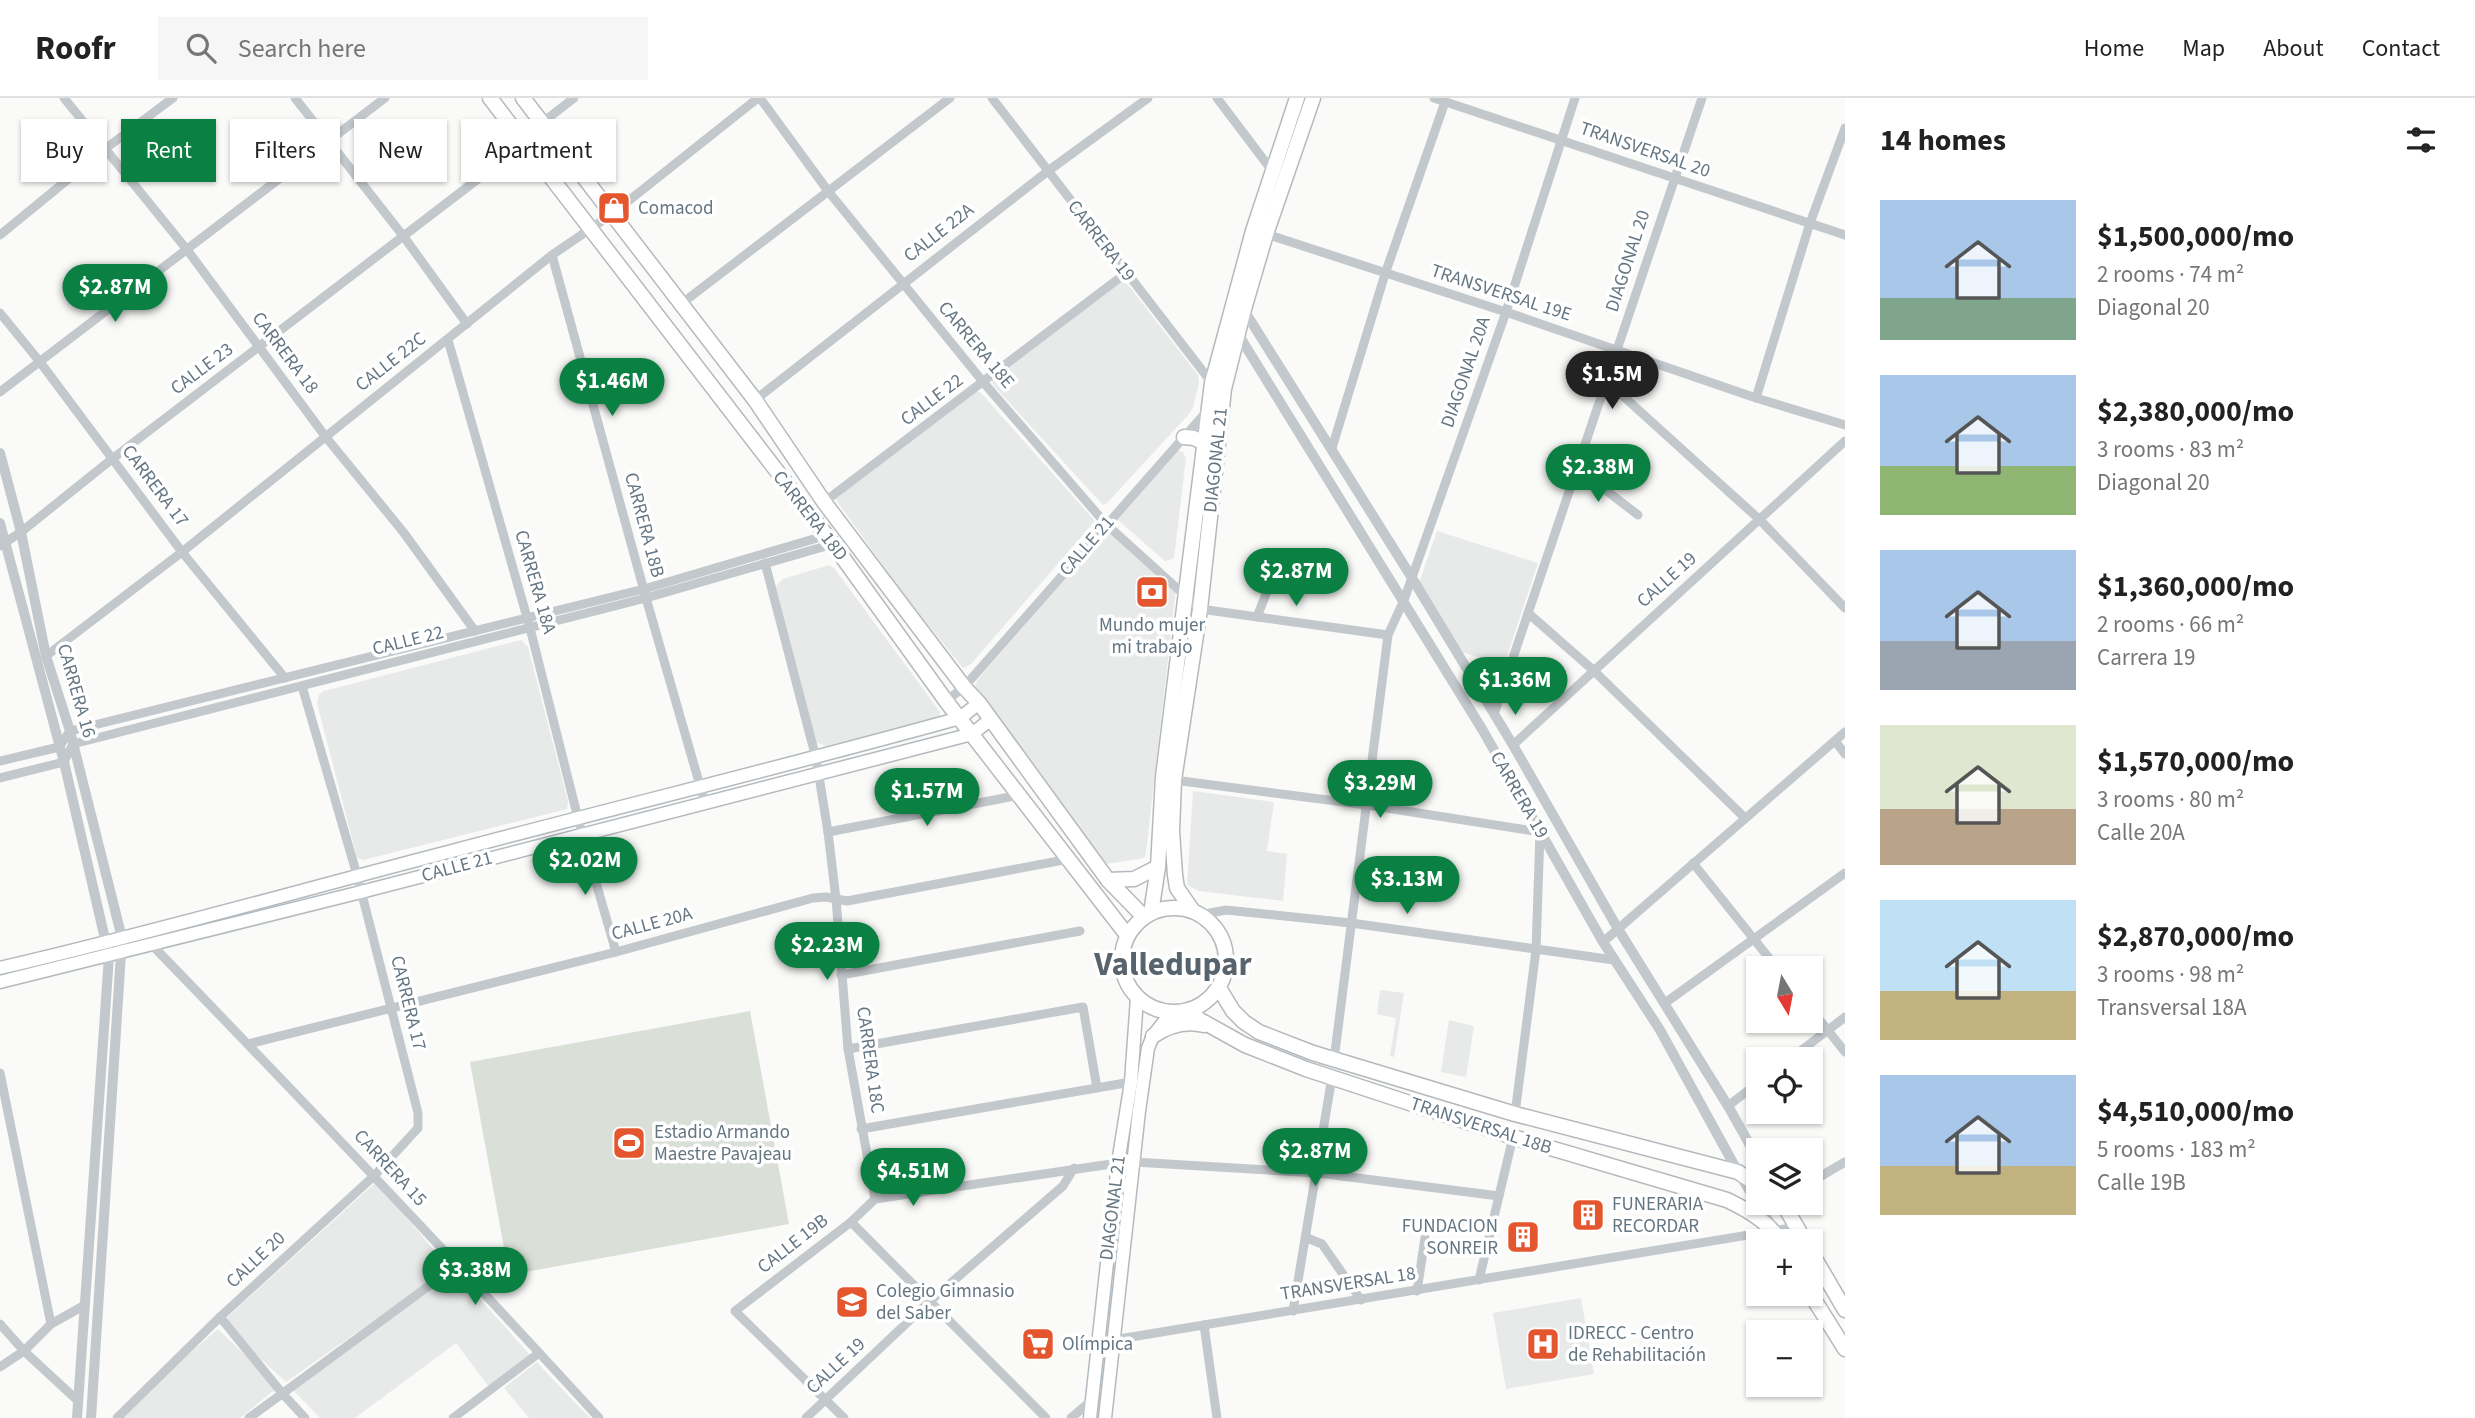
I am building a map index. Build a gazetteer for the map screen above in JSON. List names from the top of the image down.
{
  "streets": {
    "main road": [
      "DIAGONAL 21",
      "CARRERA 18D",
      "CALLE 21",
      "TRANSVERSAL 18B"
    ],
    "street": [
      "TRANSVERSAL 20",
      "CALLE 22A",
      "CARRERA 19",
      "DIAGONAL 20",
      "TRANSVERSAL 19E",
      "CARRERA 18E",
      "CARRERA 18",
      "CALLE 22C",
      "CALLE 23",
      "DIAGONAL 20A",
      "CALLE 22",
      "CARRERA 17",
      "CARRERA 18B",
      "CALLE 19",
      "CARRERA 18A",
      "CARRERA 16",
      "CALLE 20A",
      "CARRERA 18C",
      "CARRERA 15",
      "CALLE 19B",
      "CALLE 20",
      "TRANSVERSAL 18"
    ]
  },
  "crossings": [
    ["TRANSVERSAL 20", "DIAGONAL 20"],
    ["TRANSVERSAL 20", "DIAGONAL 20A"],
    ["CALLE 22A", "CARRERA 19"],
    ["CALLE 22A", "CARRERA 18E"],
    ["CALLE 22A", "CARRERA 18D"],
    ["CARRERA 19", "DIAGONAL 20"],
    ["CARRERA 19", "DIAGONAL 20A"],
    ["CARRERA 19", "CALLE 22"],
    ["CARRERA 19", "DIAGONAL 21"],
    ["CARRERA 19", "CALLE 19"],
    ["CARRERA 19", "TRANSVERSAL 18B"],
    ["DIAGONAL 20", "TRANSVERSAL 19E"],
    ["TRANSVERSAL 19E", "DIAGONAL 20A"],
    ["TRANSVERSAL 19E", "DIAGONAL 21"],
    ["CARRERA 18E", "CALLE 22C"],
    ["CARRERA 18E", "CALLE 22"],
    ["CARRERA 18E", "DIAGONAL 21"],
    ["CARRERA 18E", "CALLE 21"],
    ["CARRERA 18", "CALLE 22C"],
    ["CARRERA 18", "CALLE 23"],
    ["CARRERA 18", "CALLE 22"],
    ["CALLE 22C", "CARRERA 17"],
    ["CALLE 22C", "CARRERA 18D"],
    ["CALLE 22C", "CARRERA 18B"],
    ["CALLE 22C", "CARRERA 18A"],
    ["CALLE 22C", "CARRERA 16"],
    ["CALLE 23", "CARRERA 17"],
    ["CALLE 23", "CARRERA 16"],
    ["CALLE 22", "CARRERA 17"],
    ["CALLE 22", "CARRERA 18D"],
    ["CALLE 22", "CARRERA 18B"],
    ["CALLE 22", "CARRERA 18A"],
    ["CALLE 22", "CARRERA 16"],
    ["DIAGONAL 21", "CARRERA 18D"],
    ["DIAGONAL 21", "CALLE 21"],
    ["DIAGONAL 21", "TRANSVERSAL 18B"],
    ["DIAGONAL 21", "TRANSVERSAL 18"],
    ["CARRERA 17", "CALLE 21"],
    ["CARRERA 17", "CALLE 20A"],
    ["CARRERA 17", "CALLE 20"],
    ["CARRERA 18D", "CALLE 21"],
    ["CARRERA 18D", "CALLE 20A"],
    ["CARRERA 18D", "TRANSVERSAL 18B"],
    ["CARRERA 18B", "CALLE 21"],
    ["CALLE 21", "CARRERA 18A"],
    ["CALLE 21", "CARRERA 16"],
    ["CALLE 21", "CARRERA 18C"],
    ["CALLE 21", "CARRERA 15"],
    ["CALLE 19", "CALLE 19B"],
    ["CALLE 20A", "CARRERA 18C"],
    ["CALLE 20A", "CARRERA 15"],
    ["CARRERA 18C", "CALLE 19B"],
    ["CARRERA 15", "CALLE 20"]
  ],
  "districts": ["Valledupar"],
  "places": {
    "shop": ["Comacod"],
    "bank": ["Mundo mujer mi trabajo"],
    "sports": ["Estadio Armando Maestre Pavajeau"],
    "building": ["FUNERARIA RECORDAR", "FUNDACION SONREIR"],
    "school or university": ["Colegio Gimnasio del Saber"],
    "supermarket": ["Olímpica"],
    "hospital": ["IDRECC - Centro de Rehabilitación"]
  },
  "north": "bottom",
  "page": {
    "header": "Roofr",
    "search": "Search here",
    "nav": [
      "Home",
      "Map",
      "About",
      "Contact"
    ],
    "heading": "14 homes",
    "chip": [
      "Buy",
      "Rent",
      "Filters",
      "New",
      "Apartment"
    ],
    "list": [
      {
        "name": "$1,500,000/mo",
        "note": "2 rooms · 74 m² · Diagonal 20"
      },
      {
        "name": "$2,380,000/mo",
        "note": "3 rooms · 83 m² · Diagonal 20"
      },
      {
        "name": "$1,360,000/mo",
        "note": "2 rooms · 66 m² · Carrera 19"
      },
      {
        "name": "$1,570,000/mo",
        "note": "3 rooms · 80 m² · Calle 20A"
      },
      {
        "name": "$2,870,000/mo",
        "note": "3 rooms · 98 m² · Transversal 18A"
      },
      {
        "name": "$4,510,000/mo",
        "note": "5 rooms · 183 m² · Calle 19B"
      }
    ],
    "price": [
      "$2.87M",
      "$1.5M",
      "$1.46M",
      "$2.38M",
      "$2.87M",
      "$1.36M",
      "$3.29M",
      "$1.57M",
      "$2.02M",
      "$3.13M",
      "$2.23M",
      "$2.87M",
      "$4.51M",
      "$3.38M"
    ],
    "map_buttons": ["+", "−"]
  }
}
